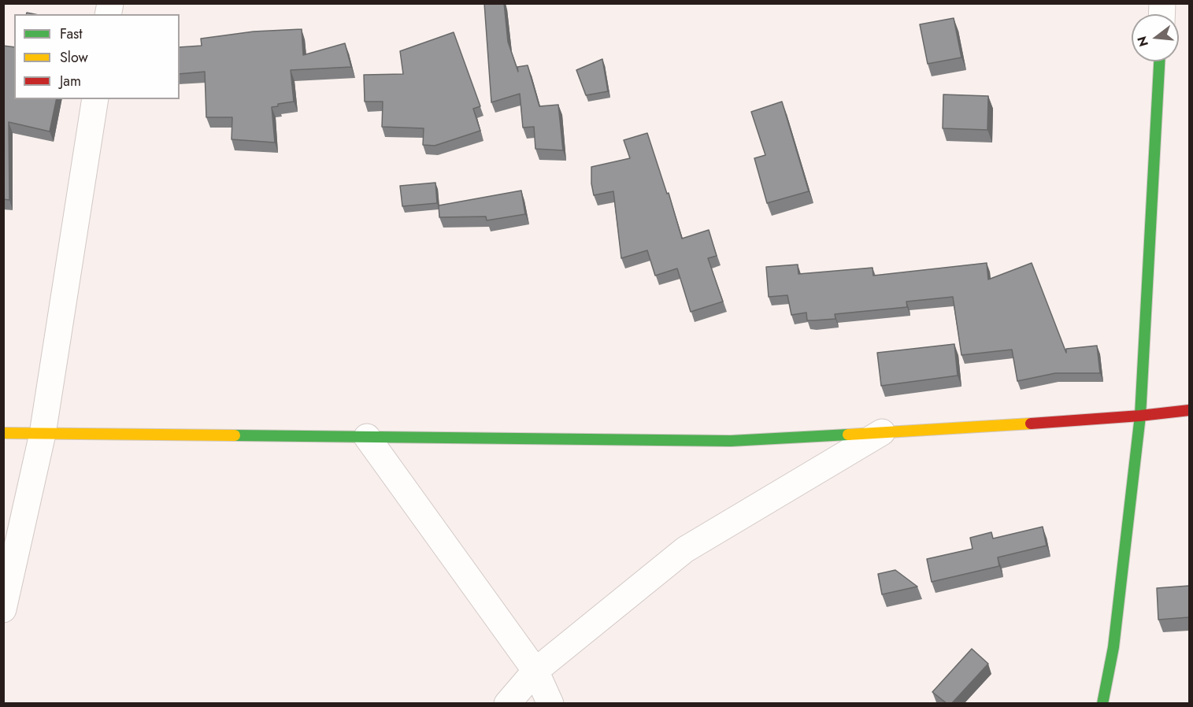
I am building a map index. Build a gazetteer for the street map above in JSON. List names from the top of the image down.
{
  "legend": ["Fast", "Slow", "Jam"],
  "north": "left"
}
